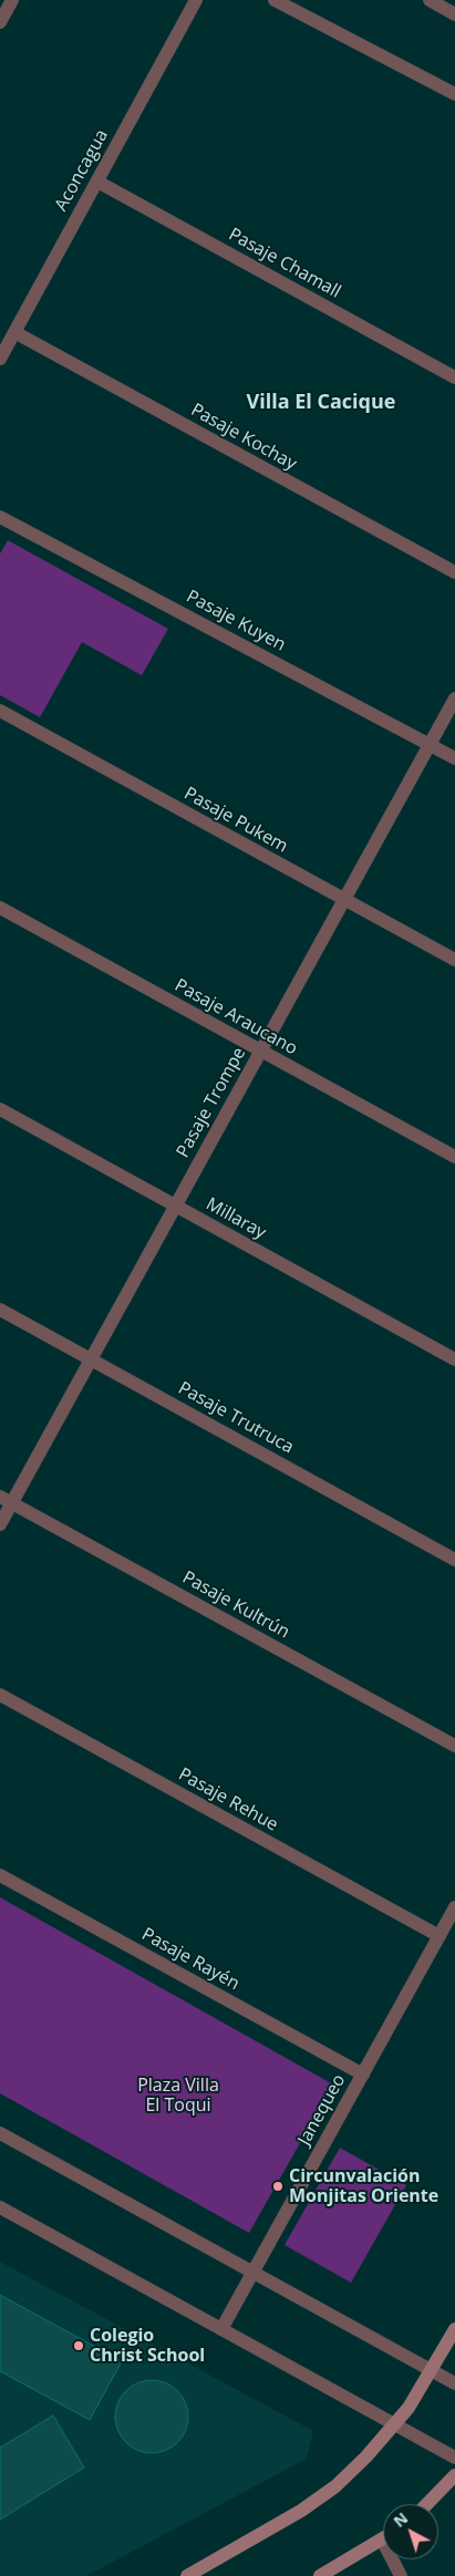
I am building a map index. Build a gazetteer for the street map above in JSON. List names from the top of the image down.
{
  "streets": {
    "street": [
      "Aconcagua",
      "Pasaje Chamall",
      "Pasaje Kochay",
      "Pasaje Kuyen",
      "Pasaje Pukem",
      "Pasaje Araucano",
      "Pasaje Trompe",
      "Millaray",
      "Pasaje Trutruca",
      "Pasaje Kultrún",
      "Pasaje Rehue",
      "Pasaje Rayén",
      "Janequeo"
    ]
  },
  "crossings": [
    ["Aconcagua", "Pasaje Chamall"],
    ["Aconcagua", "Pasaje Kochay"],
    ["Pasaje Kuyen", "Pasaje Trompe"],
    ["Pasaje Pukem", "Pasaje Trompe"],
    ["Pasaje Araucano", "Pasaje Trompe"],
    ["Pasaje Trompe", "Millaray"],
    ["Pasaje Trompe", "Pasaje Trutruca"],
    ["Pasaje Trompe", "Pasaje Kultrún"],
    ["Pasaje Rehue", "Janequeo"],
    ["Pasaje Rayén", "Janequeo"]
  ],
  "districts": ["Villa El Cacique"],
  "parks": ["Plaza Villa El Toqui"],
  "places": ["Circunvalación Monjitas Oriente", "Colegio Christ School"],
  "north": "top left"
}
